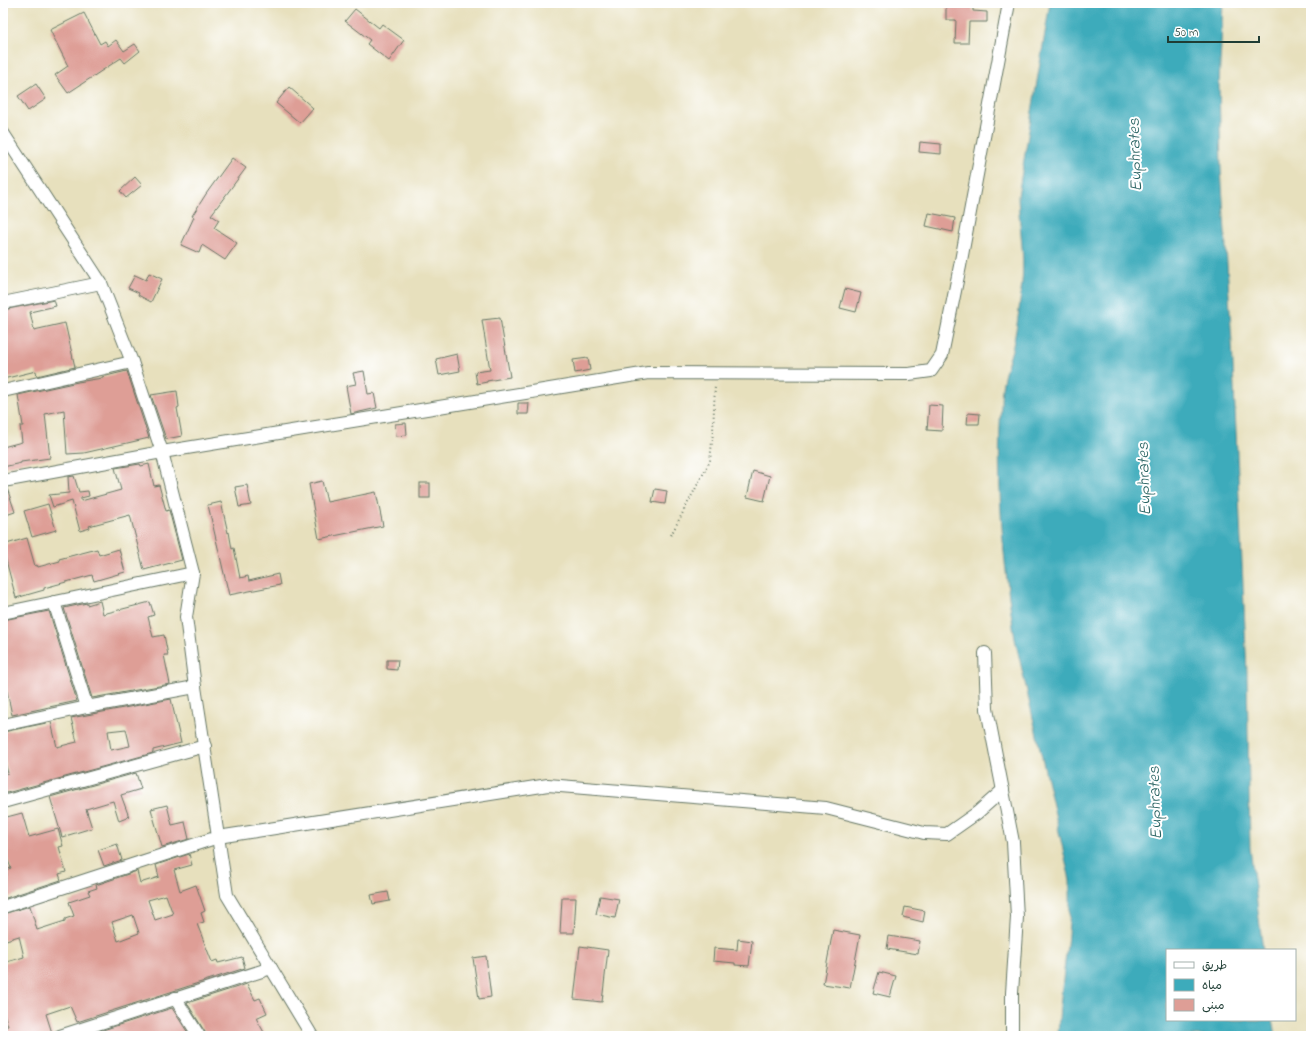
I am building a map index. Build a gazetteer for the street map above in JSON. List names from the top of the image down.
{
  "water": ["Euphrates"],
  "legend": ["طريق", "مياه", "مبنى"],
  "scale_bar": "50 m"
}
